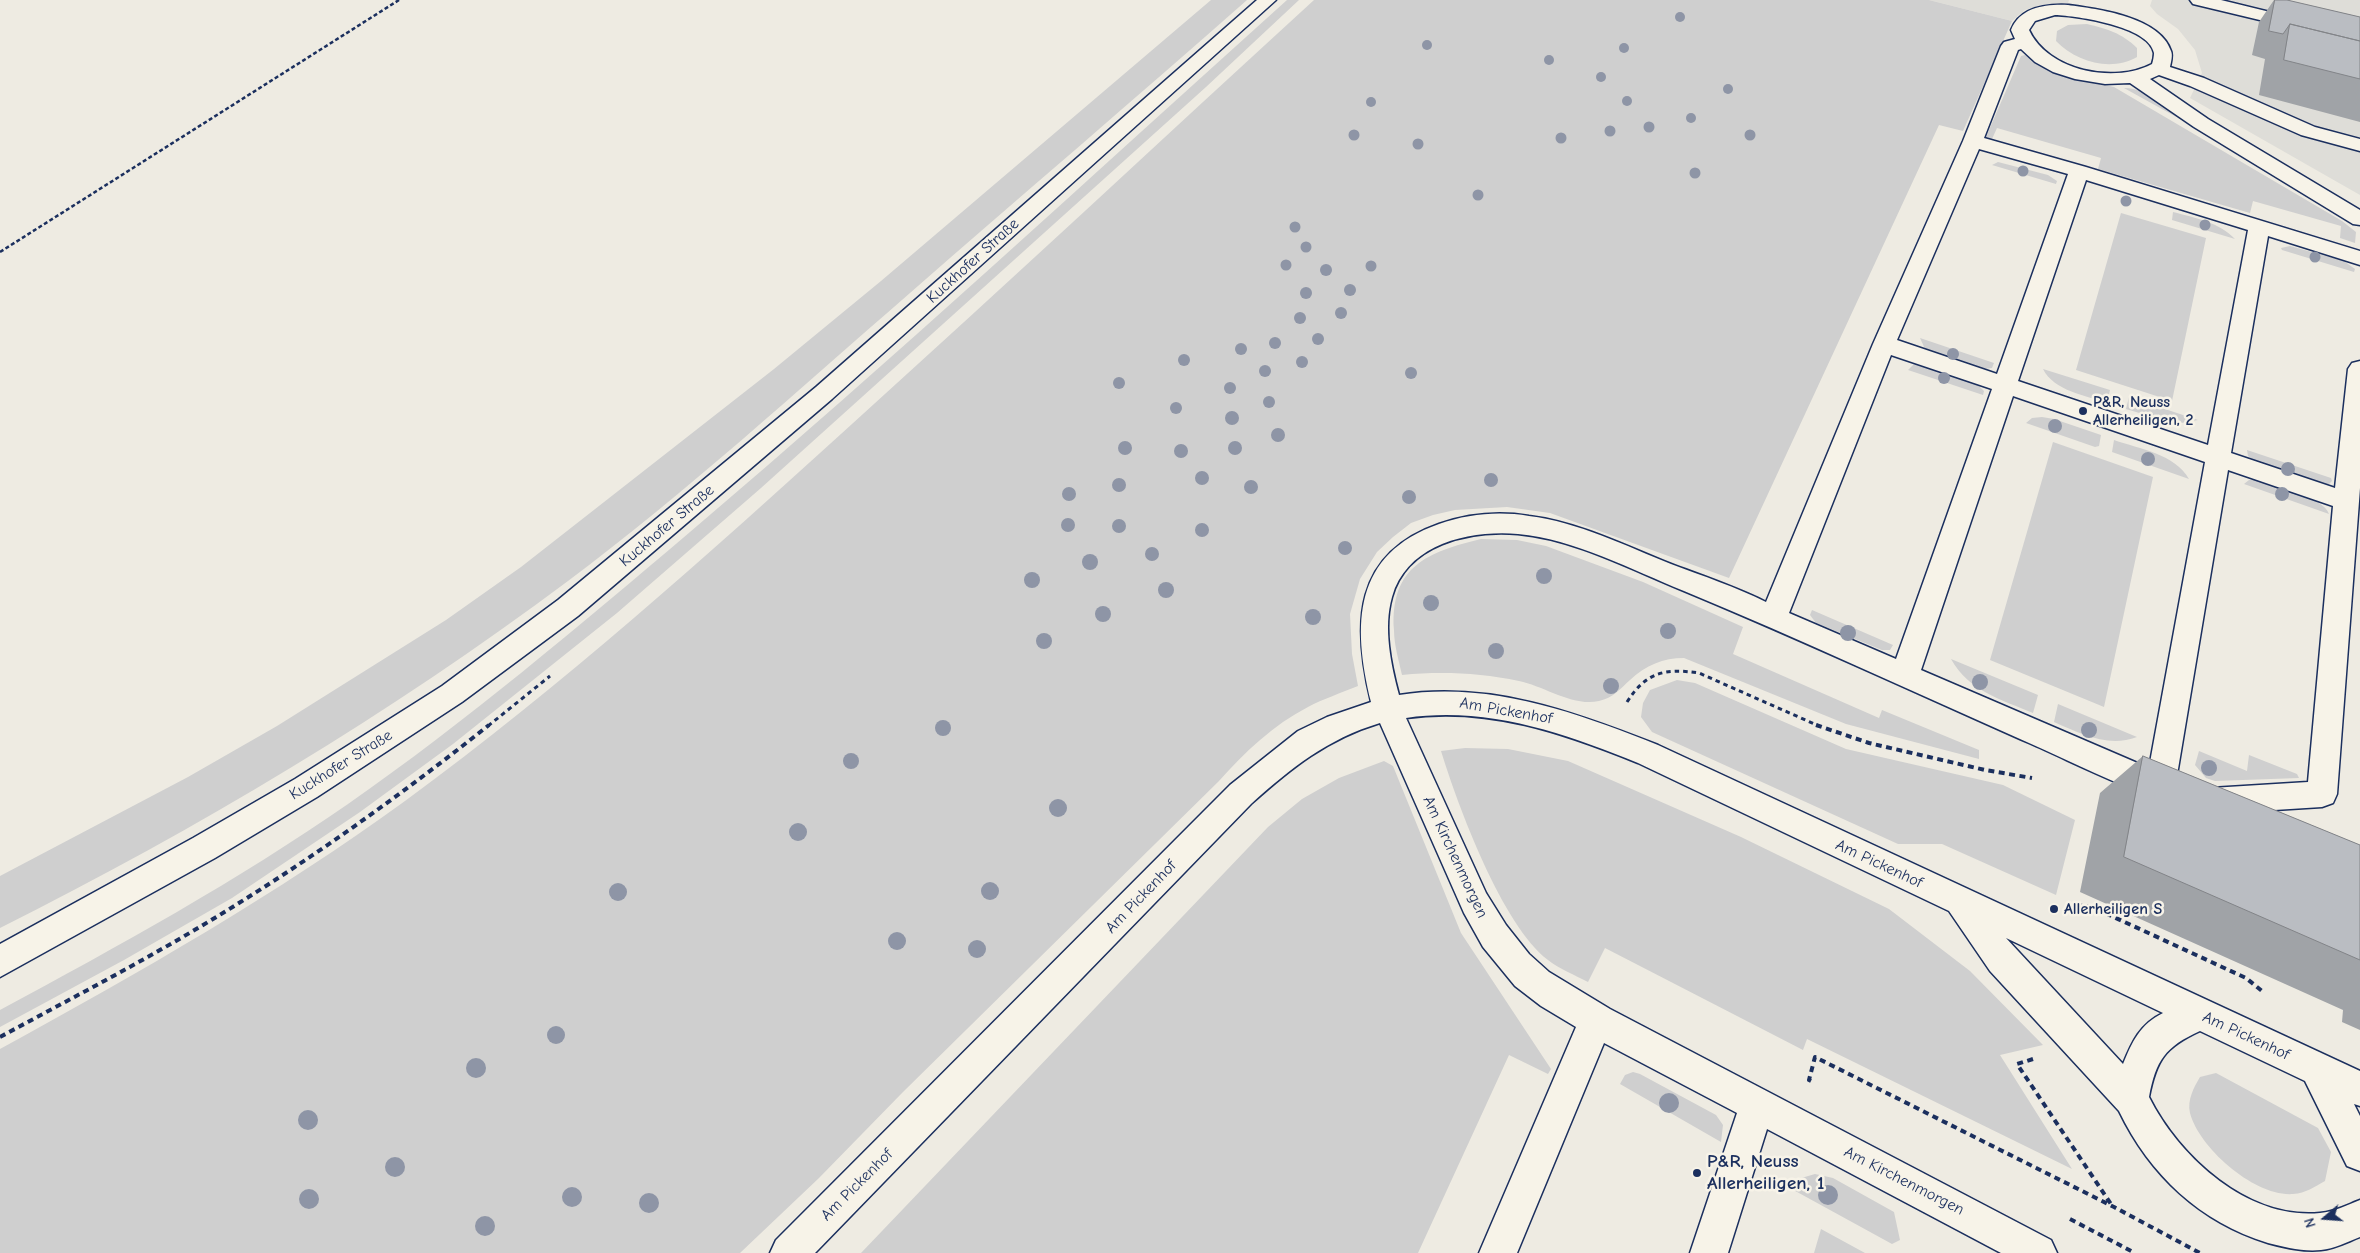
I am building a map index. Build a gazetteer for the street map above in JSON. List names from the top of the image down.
{
  "streets": {
    "main road": ["Kuckhofer Straße", "Am Pickenhof", "Am Kirchenmorgen"]
  },
  "crossings": [
    ["Am Pickenhof", "Am Kirchenmorgen"]
  ],
  "places": ["P&R, Neuss Allerheiligen, 2", "Allerheiligen S", "P&R, Neuss Allerheiligen, 1"],
  "north": "left"
}
